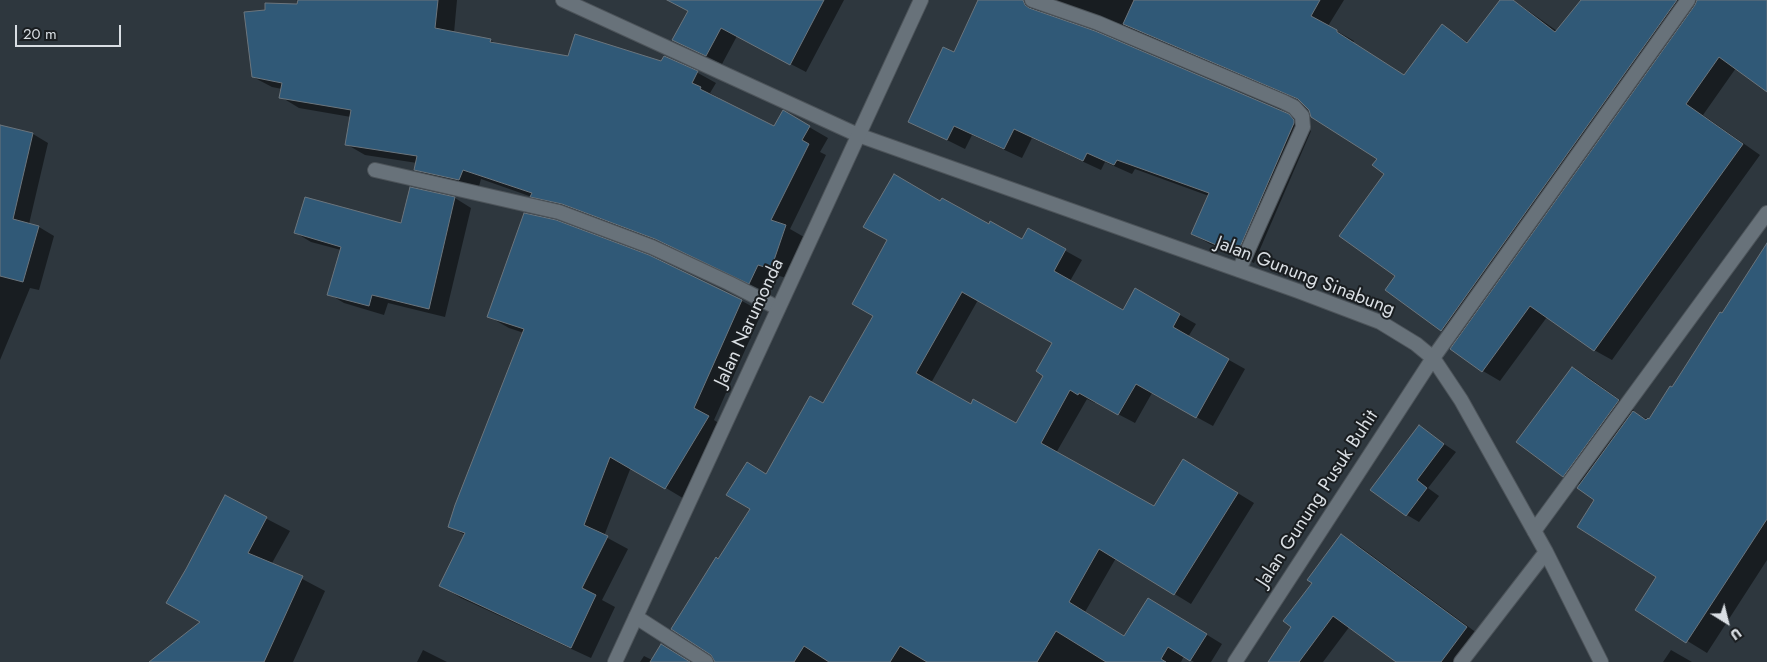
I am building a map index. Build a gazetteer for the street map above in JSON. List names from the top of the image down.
{
  "streets": {
    "street": ["Jalan Gunung Sinabung", "Jalan Narumonda", "Jalan Gunung Pusuk Buhit"]
  },
  "crossings": [
    ["Jalan Gunung Sinabung", "Jalan Narumonda"],
    ["Jalan Gunung Sinabung", "Jalan Gunung Pusuk Buhit"]
  ],
  "scale_bar": "20 m",
  "north": "bottom right"
}
